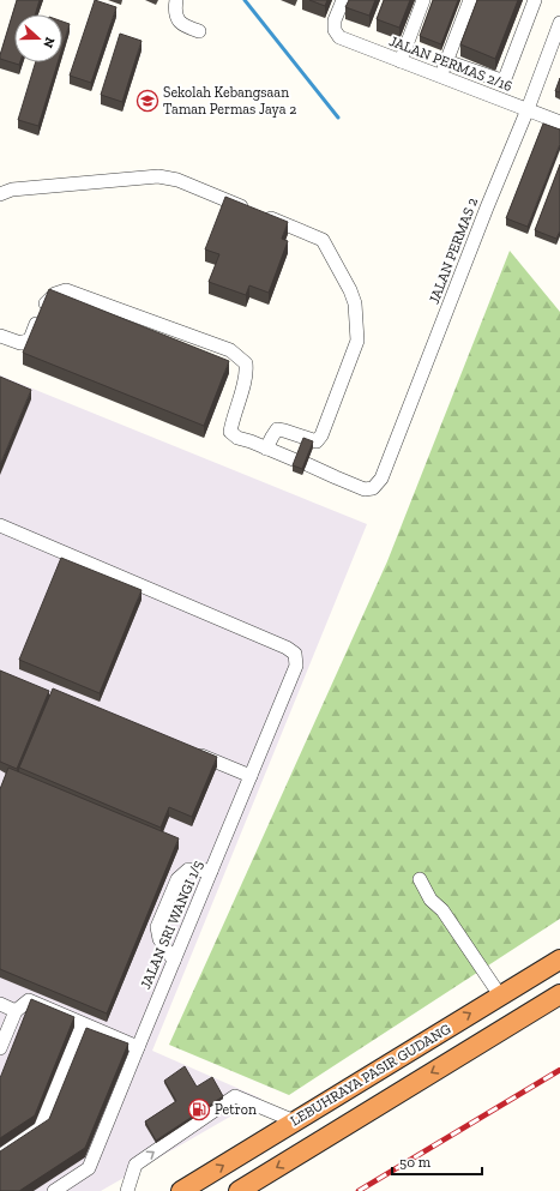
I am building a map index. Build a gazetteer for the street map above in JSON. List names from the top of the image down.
{
  "streets": {
    "highway": ["LEBUHRAYA PASIR GUDANG"],
    "street": ["JALAN PERMAS 2/16", "JALAN PERMAS 2", "JALAN SRI WANGI 1/5"]
  },
  "crossings": [
    ["JALAN PERMAS 2/16", "JALAN PERMAS 2"]
  ],
  "places": {
    "school or university": ["Sekolah Kebangsaan Taman Permas Jaya 2"],
    "fuel station": ["Petron"]
  },
  "scale_bar": "50 m",
  "north": "right"
}
